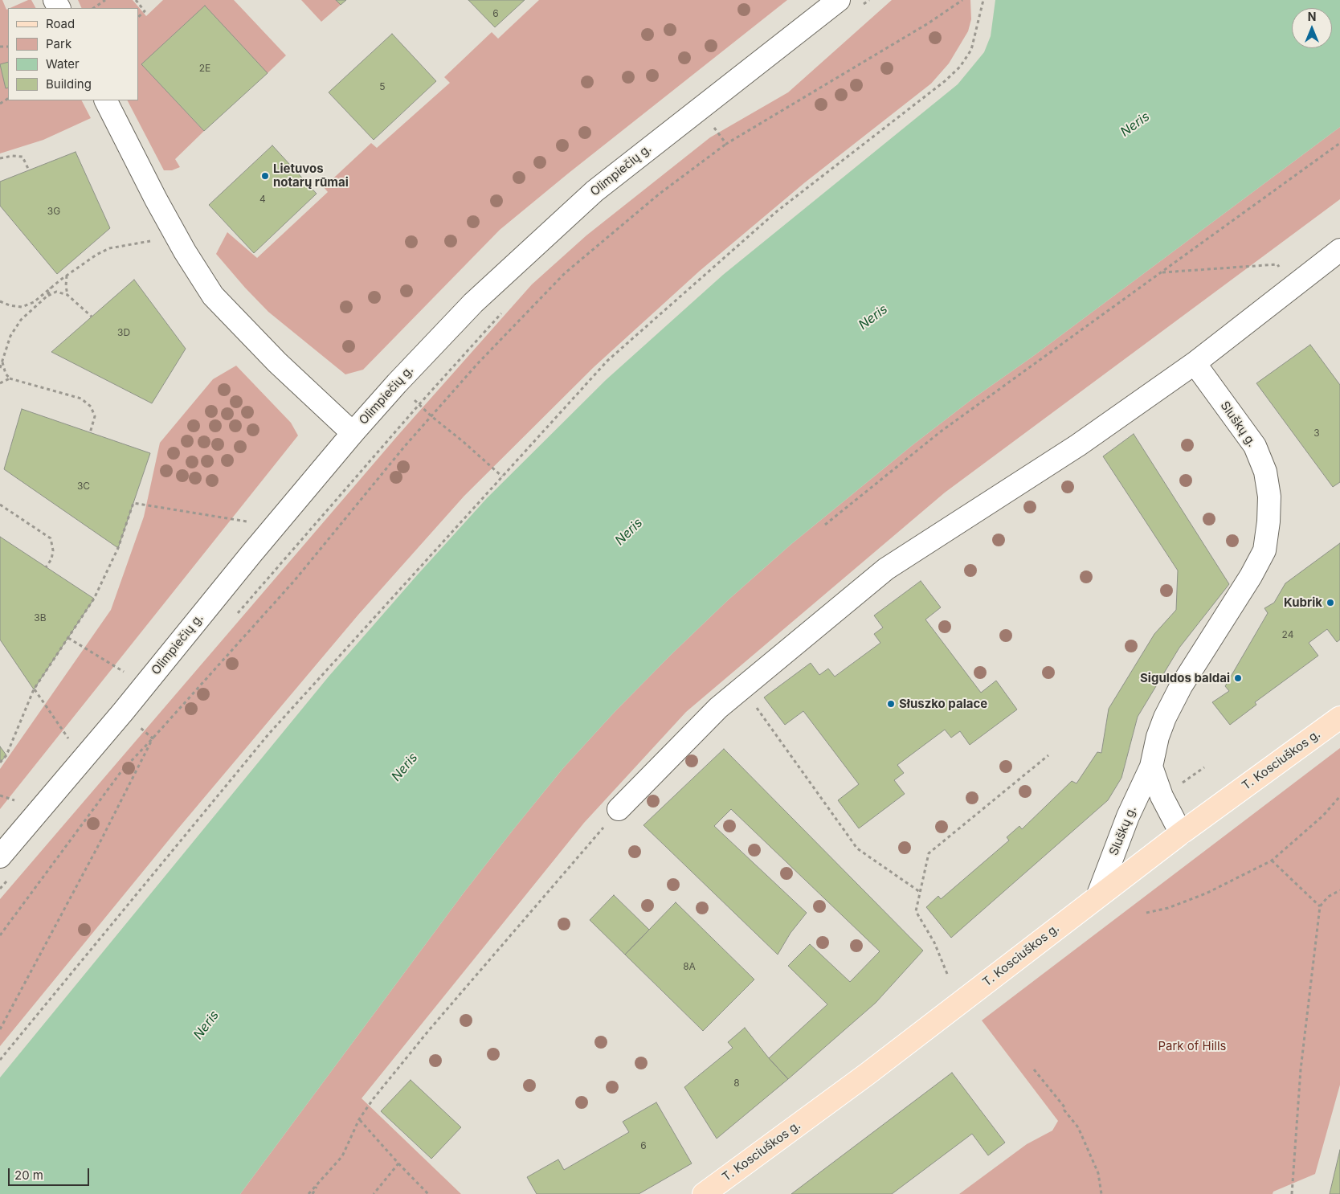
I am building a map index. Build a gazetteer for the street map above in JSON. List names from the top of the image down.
{
  "streets": {
    "main road": ["T. Kosciuškos g."],
    "street": ["Olimpiečių g.", "Sluškų g."]
  },
  "crossings": [
    ["Sluškų g.", "T. Kosciuškos g."]
  ],
  "water": ["Neris"],
  "parks": ["Park of Hills"],
  "places": [
    "Lietuvos notarų rūmai",
    "Kubrik",
    "Siguldos baldai",
    "Słuszko palace"
  ],
  "house_numbers": [
    "6",
    "2E",
    "5",
    "4",
    "3G",
    "3D",
    "3",
    "3C",
    "3B",
    "24",
    "8A",
    "8",
    "6"
  ],
  "legend": [
    "Road",
    "Park",
    "Water",
    "Building"
  ],
  "scale_bar": "20 m",
  "north": "top"
}
